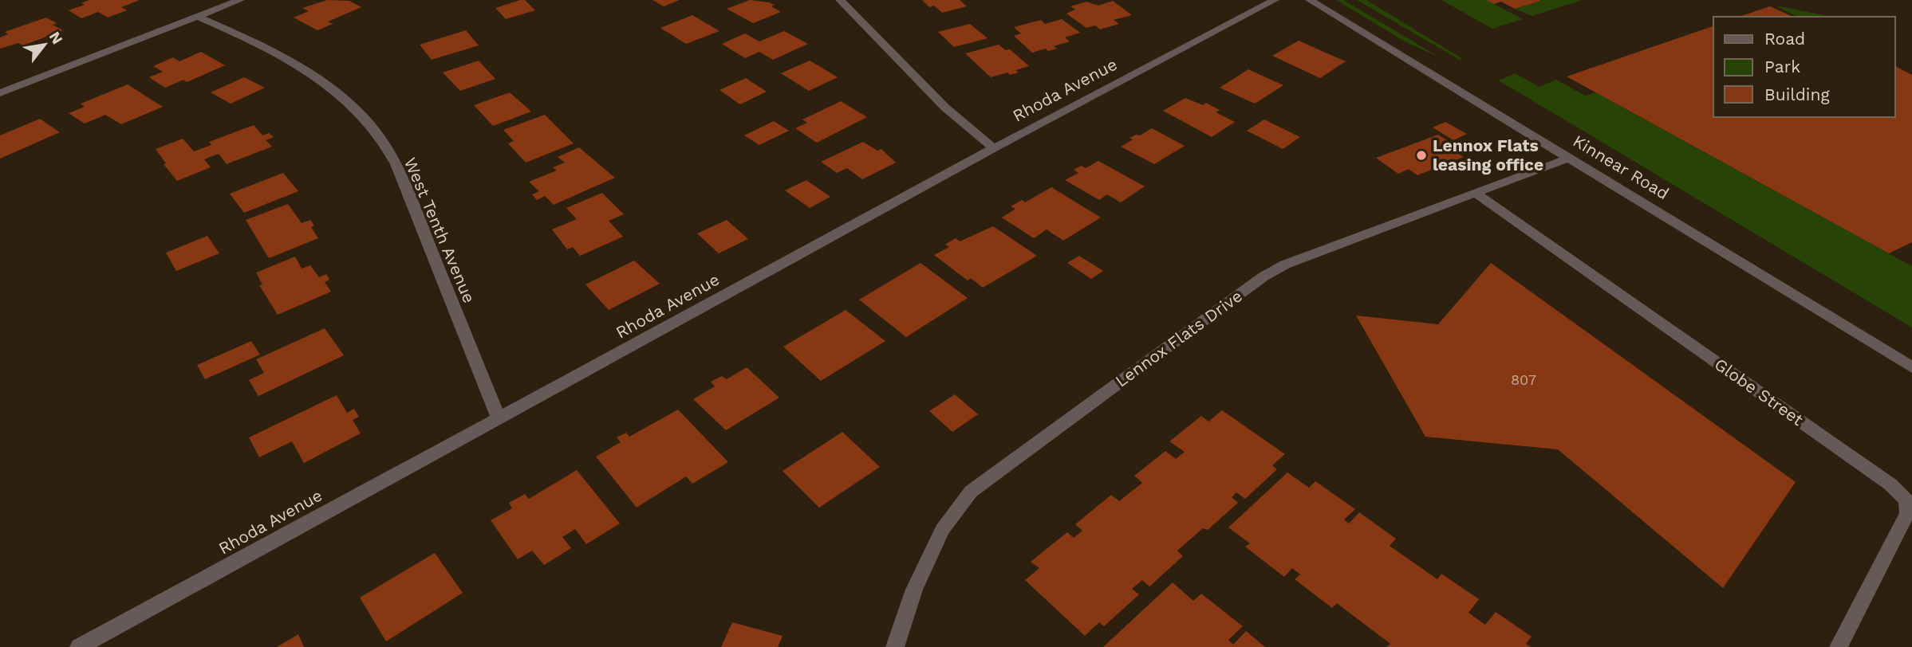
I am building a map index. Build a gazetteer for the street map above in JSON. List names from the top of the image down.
{
  "streets": {
    "street": [
      "Rhoda Avenue",
      "Kinnear Road",
      "West Tenth Avenue",
      "Lennox Flats Drive",
      "Globe Street"
    ]
  },
  "crossings": [
    ["Rhoda Avenue", "West Tenth Avenue"],
    ["Kinnear Road", "Lennox Flats Drive"],
    ["Lennox Flats Drive", "Globe Street"]
  ],
  "places": ["Lennox Flats leasing office"],
  "house_numbers": ["807"],
  "legend": ["Road", "Park", "Building"],
  "north": "top right"
}
